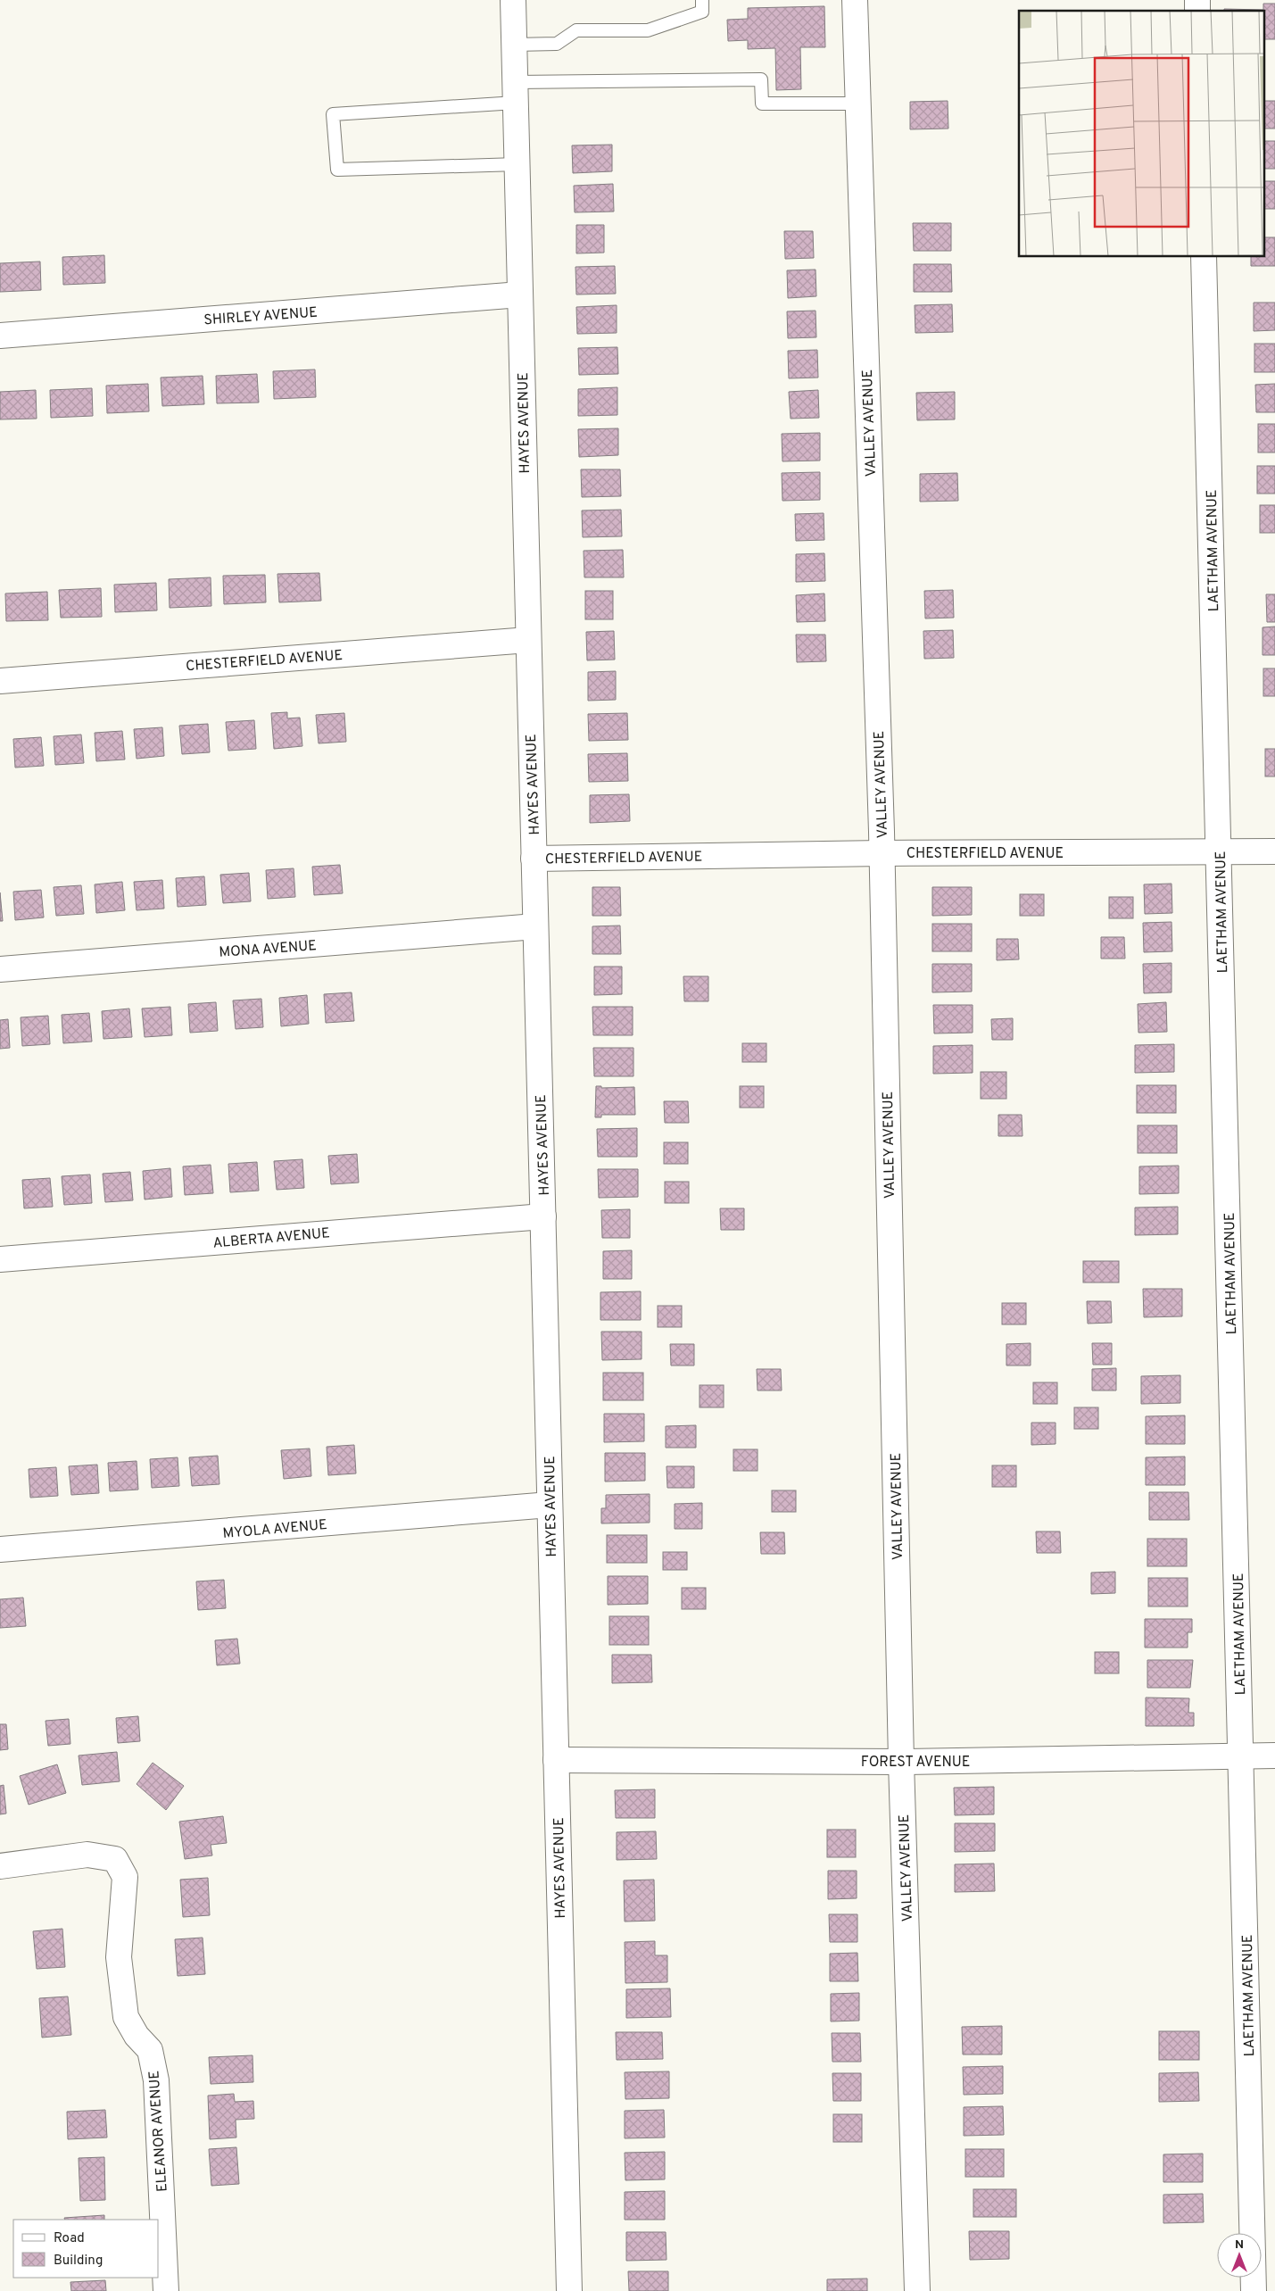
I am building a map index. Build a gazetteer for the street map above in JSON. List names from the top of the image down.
{
  "streets": {
    "street": [
      "SHIRLEY AVENUE",
      "HAYES AVENUE",
      "VALLEY AVENUE",
      "LAETHAM AVENUE",
      "CHESTERFIELD AVENUE",
      "MONA AVENUE",
      "ALBERTA AVENUE",
      "MYOLA AVENUE",
      "FOREST AVENUE",
      "ELEANOR AVENUE"
    ]
  },
  "crossings": [
    ["SHIRLEY AVENUE", "HAYES AVENUE"],
    ["HAYES AVENUE", "CHESTERFIELD AVENUE"],
    ["HAYES AVENUE", "MONA AVENUE"],
    ["HAYES AVENUE", "ALBERTA AVENUE"],
    ["HAYES AVENUE", "MYOLA AVENUE"],
    ["HAYES AVENUE", "FOREST AVENUE"],
    ["VALLEY AVENUE", "CHESTERFIELD AVENUE"],
    ["VALLEY AVENUE", "FOREST AVENUE"],
    ["LAETHAM AVENUE", "CHESTERFIELD AVENUE"],
    ["LAETHAM AVENUE", "FOREST AVENUE"]
  ],
  "legend": ["Road", "Building"],
  "north": "top"
}
